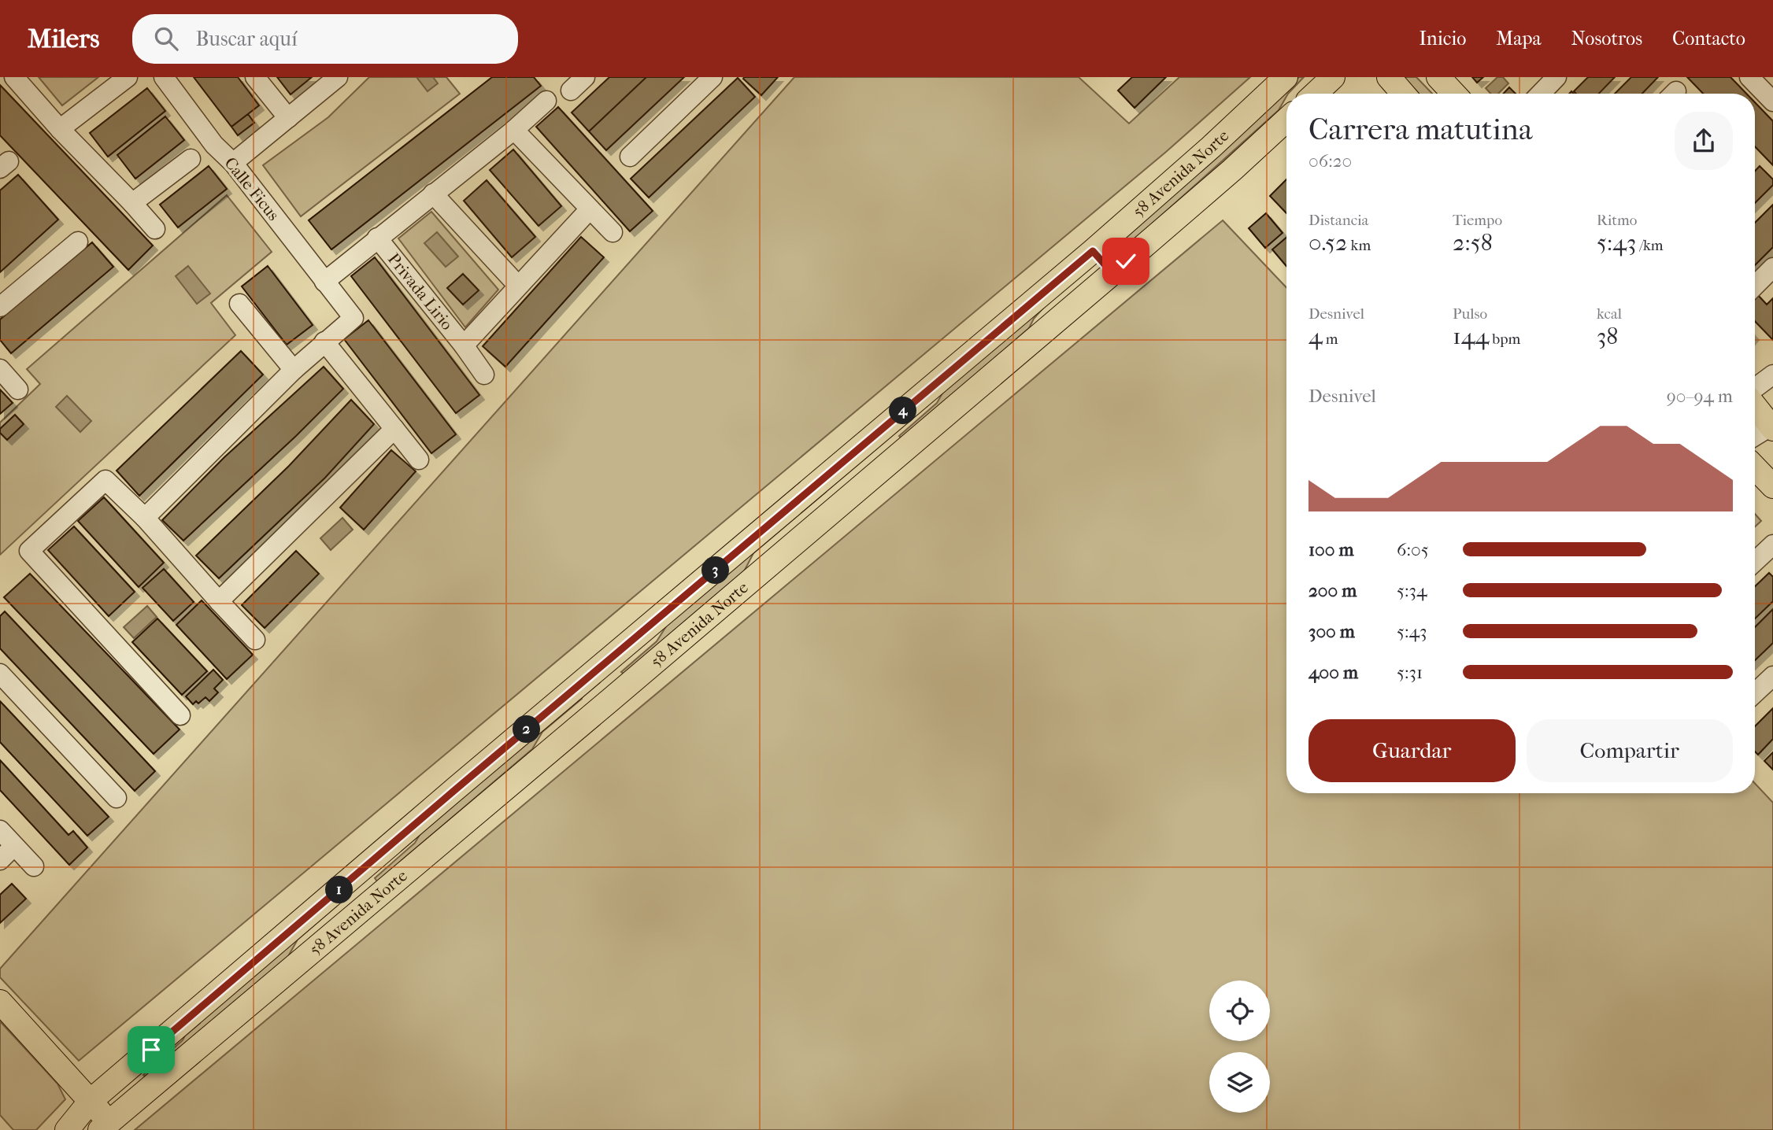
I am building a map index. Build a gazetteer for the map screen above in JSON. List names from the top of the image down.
{
  "streets": {
    "main road": ["58 Avenida Norte"],
    "street": ["Calle Ficus", "Privada Lirio"]
  },
  "crossings": [
    ["Calle Ficus", "Privada Lirio"]
  ],
  "page": {
    "header": "Milers",
    "search": "Buscar aquí",
    "nav": [
      "Inicio",
      "Mapa",
      "Nosotros",
      "Contacto"
    ],
    "heading": ["Carrera matutina", "06:20"],
    "stats": [
      ["Distancia", "0.52 km"],
      ["Tiempo", "2:58"],
      ["Ritmo", "5:43 /km"],
      ["Desnivel", "4 m"],
      ["Pulso", "144 bpm"],
      ["kcal", "38"]
    ],
    "chart": ["Desnivel", "90–94 m"],
    "pins": [
      "4",
      "3",
      "2",
      "1"
    ],
    "list": [
      {
        "name": "100 m",
        "note": "6:05"
      },
      {
        "name": "200 m",
        "note": "5:34"
      },
      {
        "name": "300 m",
        "note": "5:43"
      },
      {
        "name": "400 m",
        "note": "5:31"
      }
    ],
    "buttons": ["Guardar", "Compartir"]
  }
}
